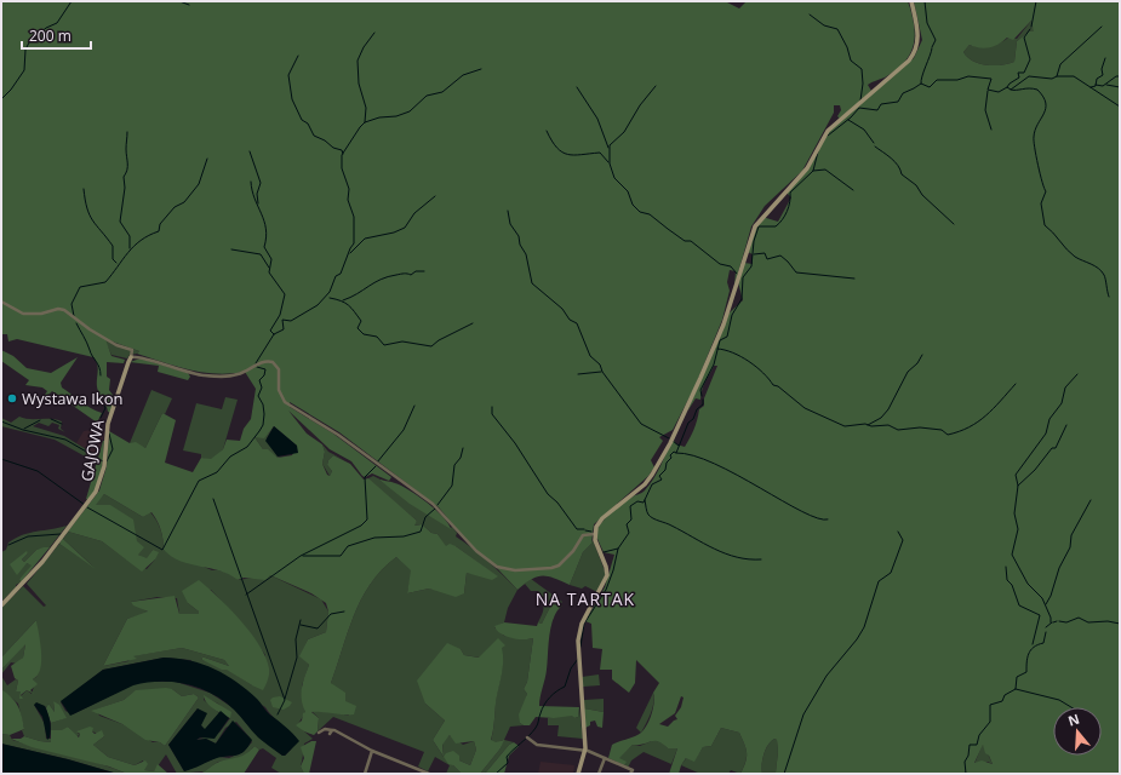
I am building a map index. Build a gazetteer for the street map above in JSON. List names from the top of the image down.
{
  "streets": {
    "street": ["GAJOWA"]
  },
  "districts": ["NA TARTAK"],
  "places": ["Wystawa Ikon"],
  "scale_bar": "200 m",
  "north": "top"
}
